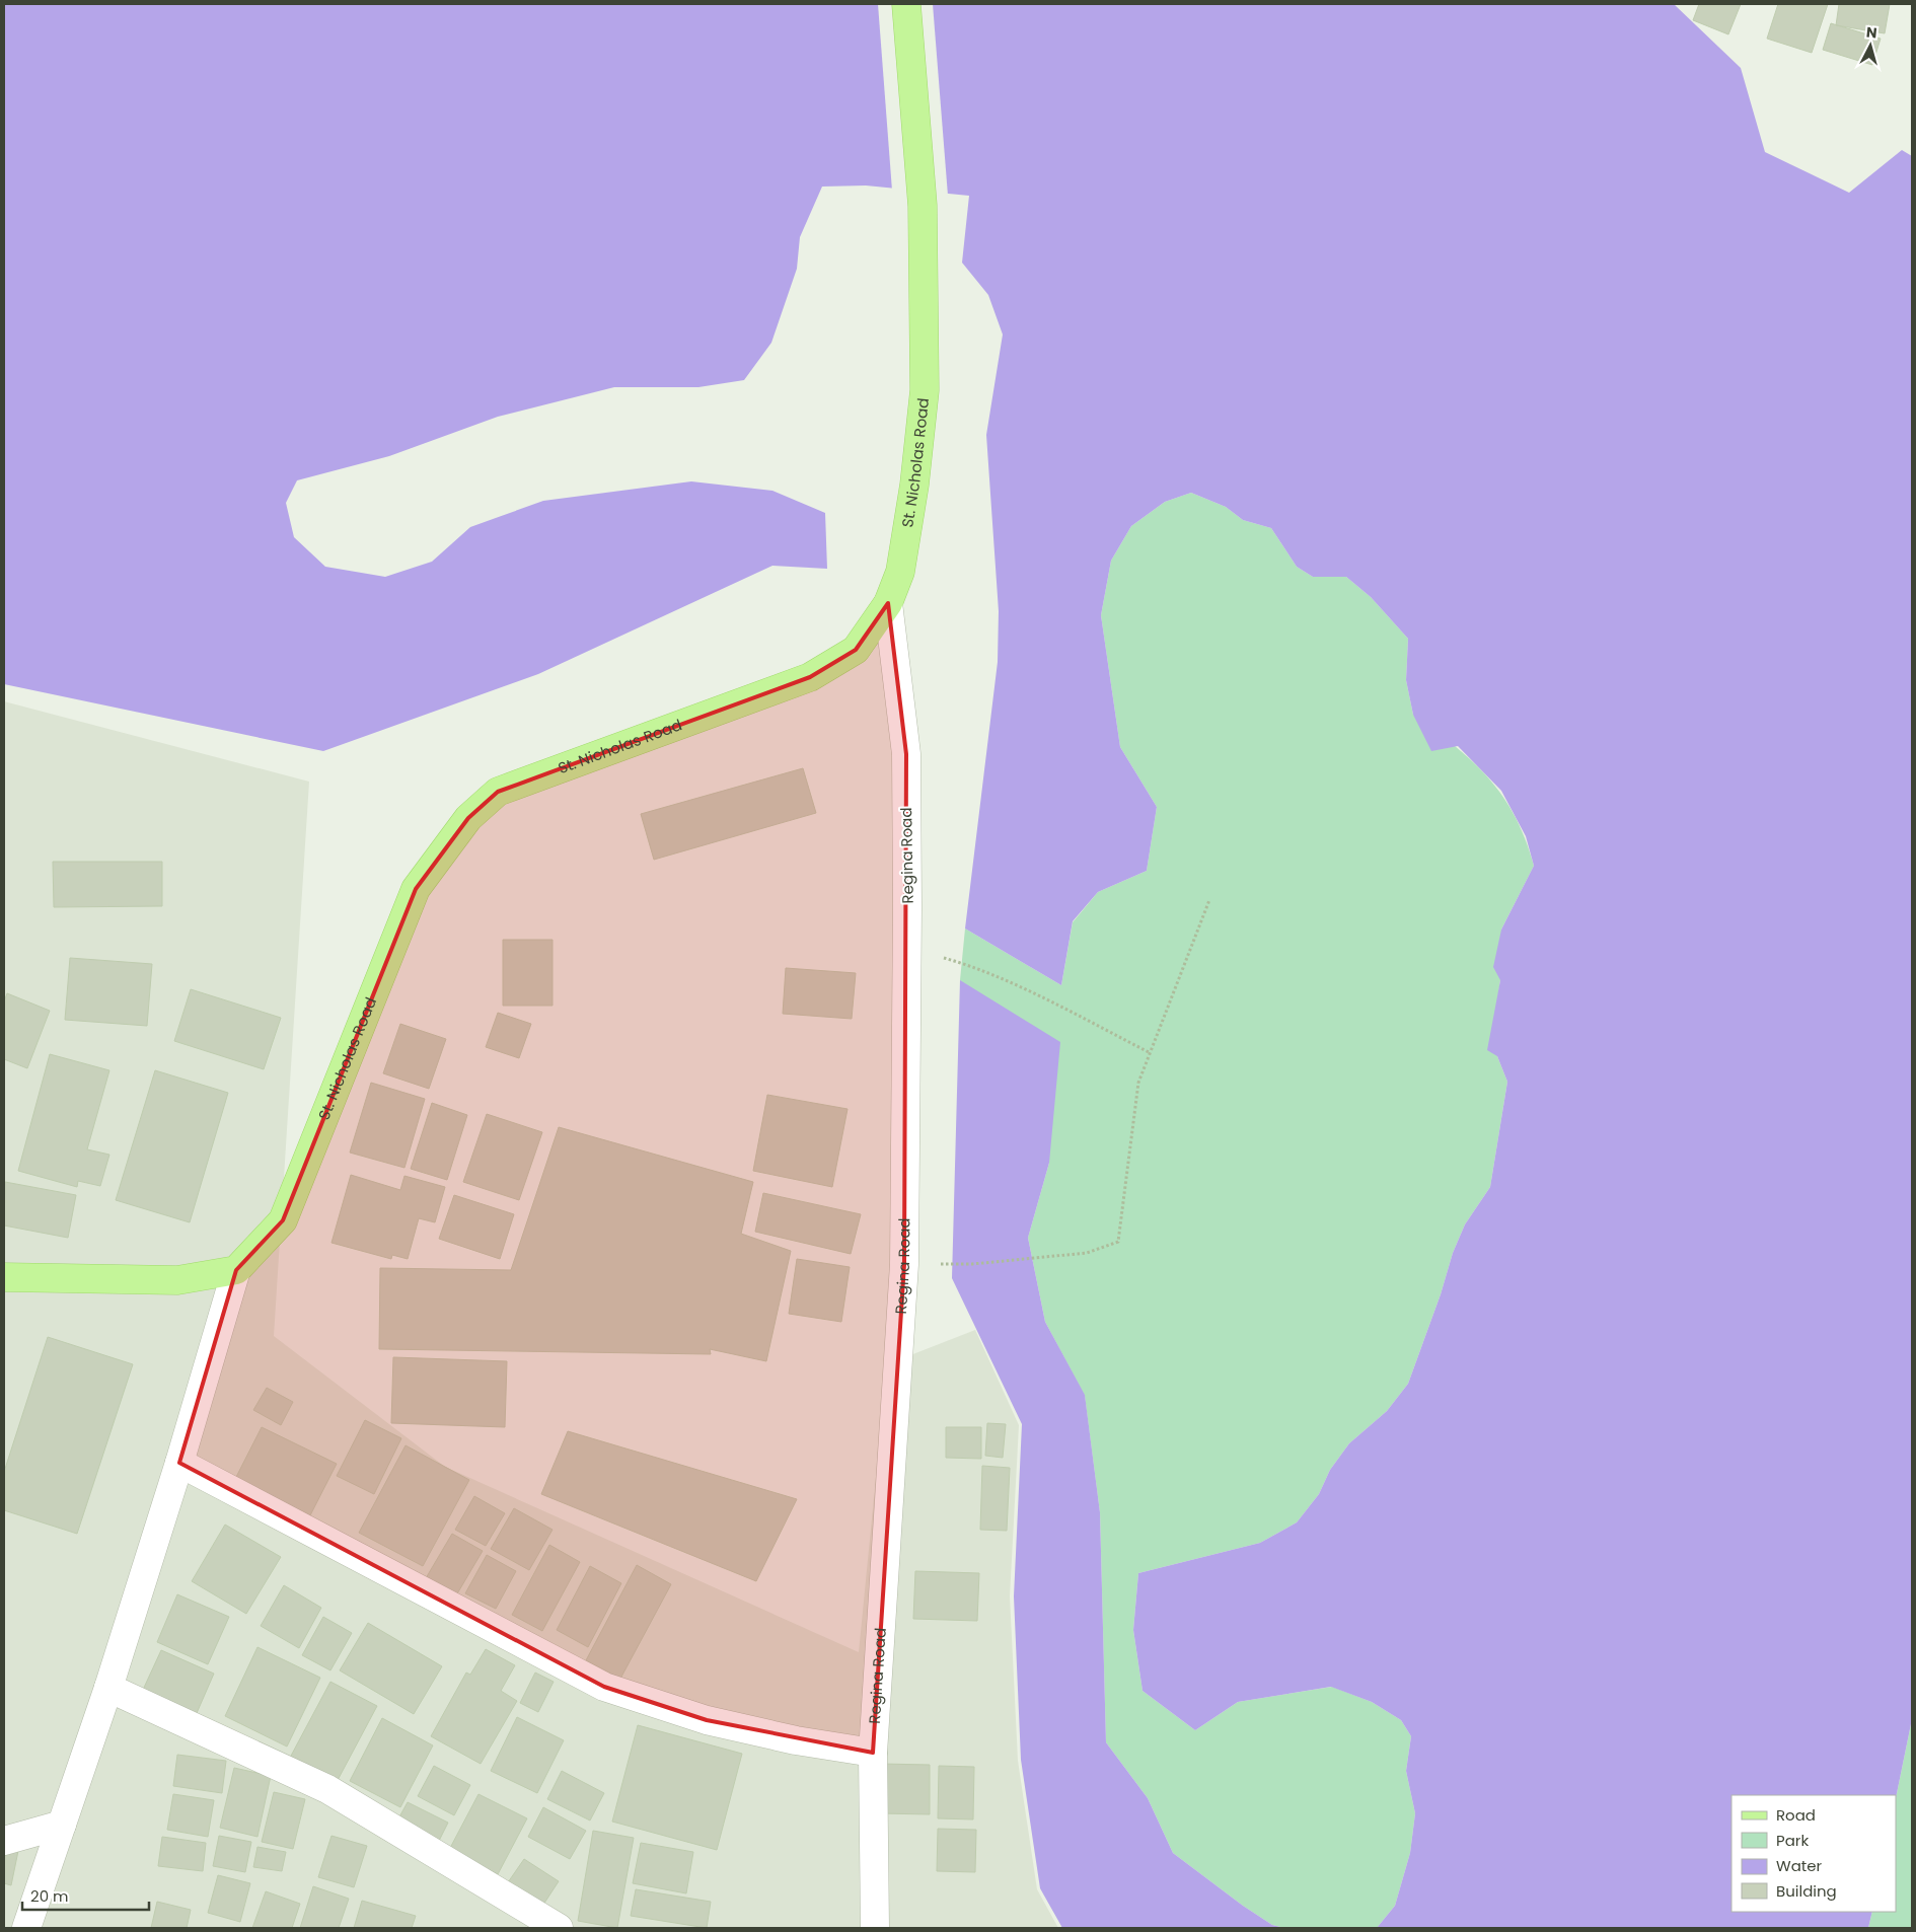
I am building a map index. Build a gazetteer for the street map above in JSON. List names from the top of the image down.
{
  "streets": {
    "main road": ["St. Nicholas Road"],
    "street": ["Regina Road"]
  },
  "crossings": [
    ["St. Nicholas Road", "Regina Road"]
  ],
  "legend": [
    "Road",
    "Park",
    "Water",
    "Building"
  ],
  "scale_bar": "20 m",
  "north": "top"
}
